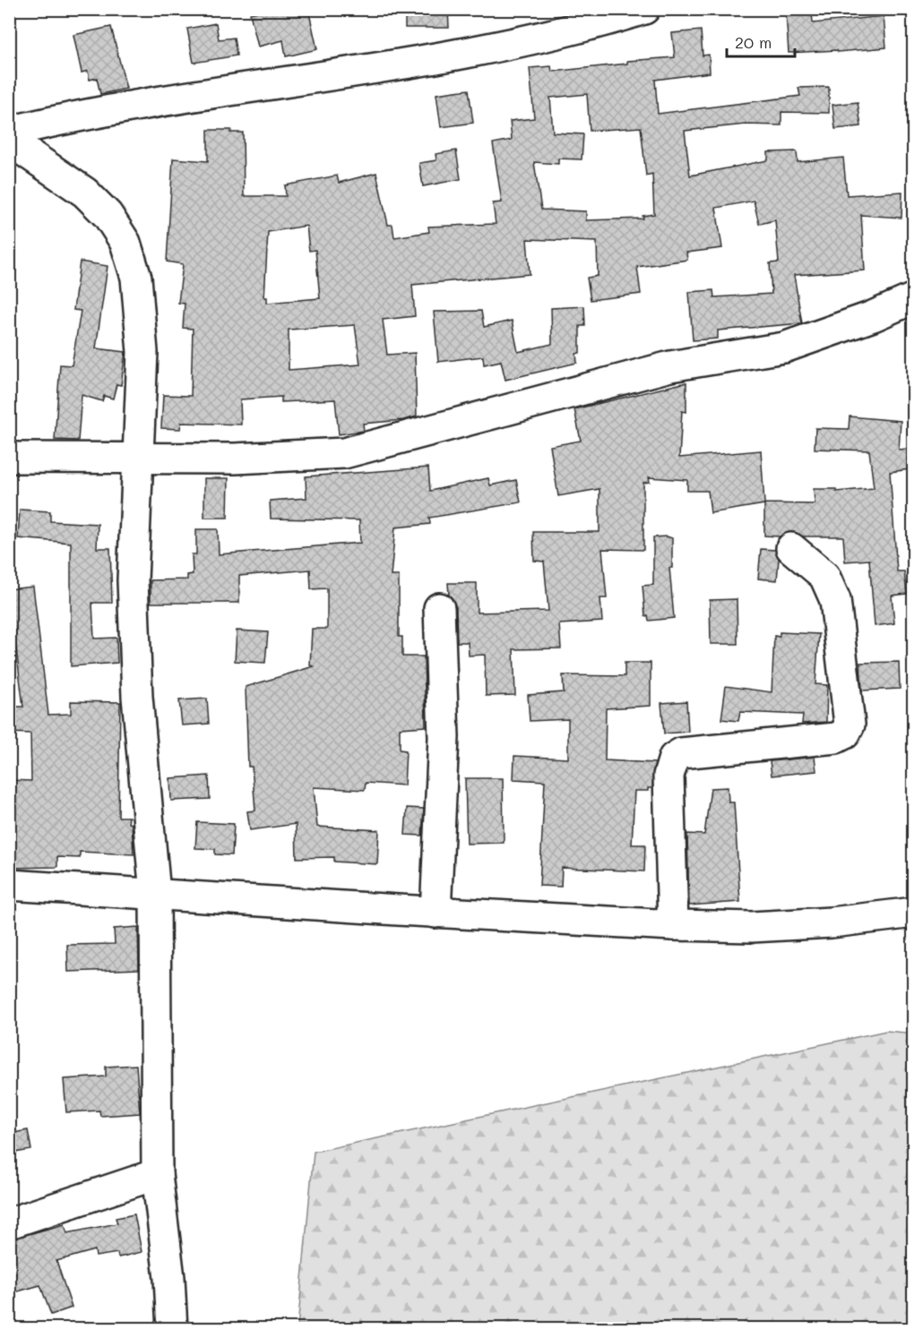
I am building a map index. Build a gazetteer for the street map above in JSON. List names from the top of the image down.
{
  "scale_bar": "20 m"
}
